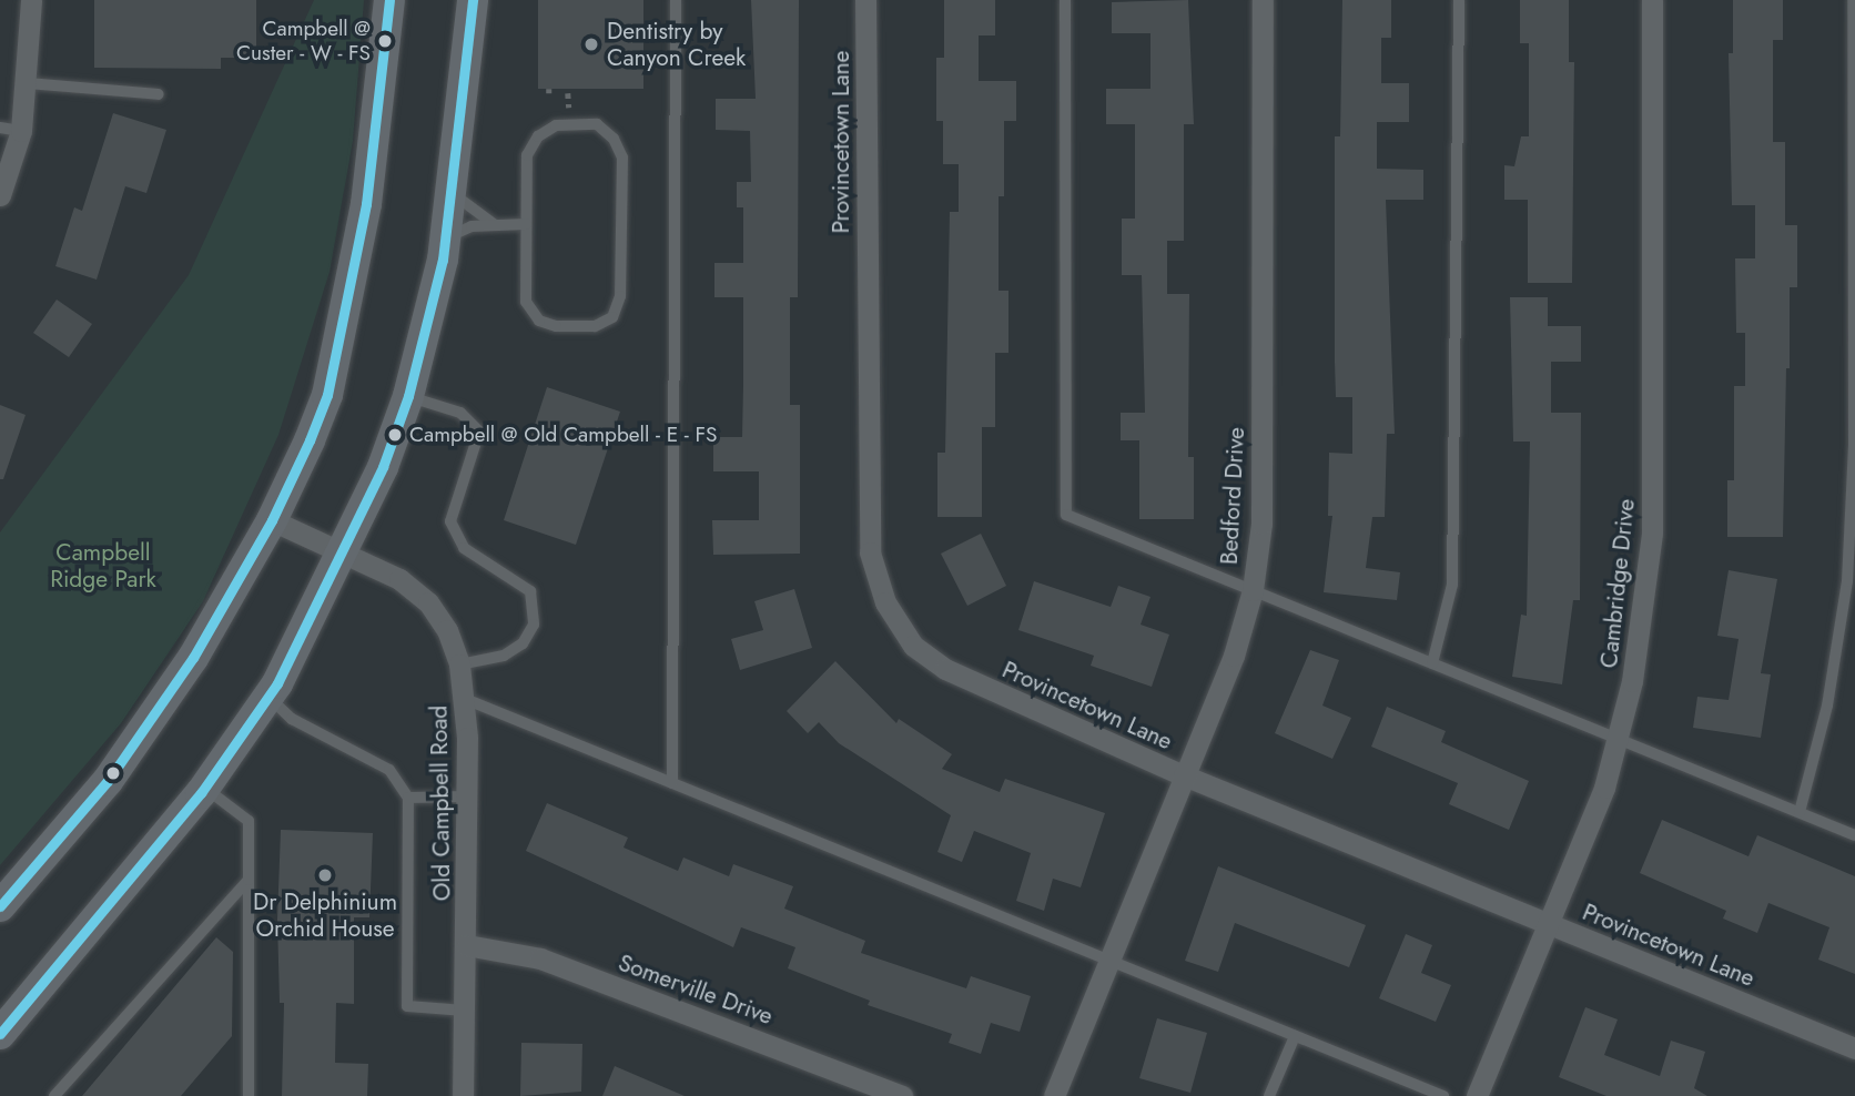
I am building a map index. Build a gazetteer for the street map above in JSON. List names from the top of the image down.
{
  "streets": {
    "street": [
      "Provincetown Lane",
      "Bedford Drive",
      "Cambridge Drive",
      "Old Campbell Road",
      "Somerville Drive"
    ]
  },
  "crossings": [
    ["Provincetown Lane", "Bedford Drive"],
    ["Provincetown Lane", "Cambridge Drive"],
    ["Old Campbell Road", "Somerville Drive"]
  ],
  "parks": ["Campbell Ridge Park"],
  "places": [
    "Campbell @ Custer - W - FS",
    "Dentistry by Canyon Creek",
    "Campbell @ Old Campbell - E - FS",
    "Dr Delphinium Orchid House"
  ]
}
